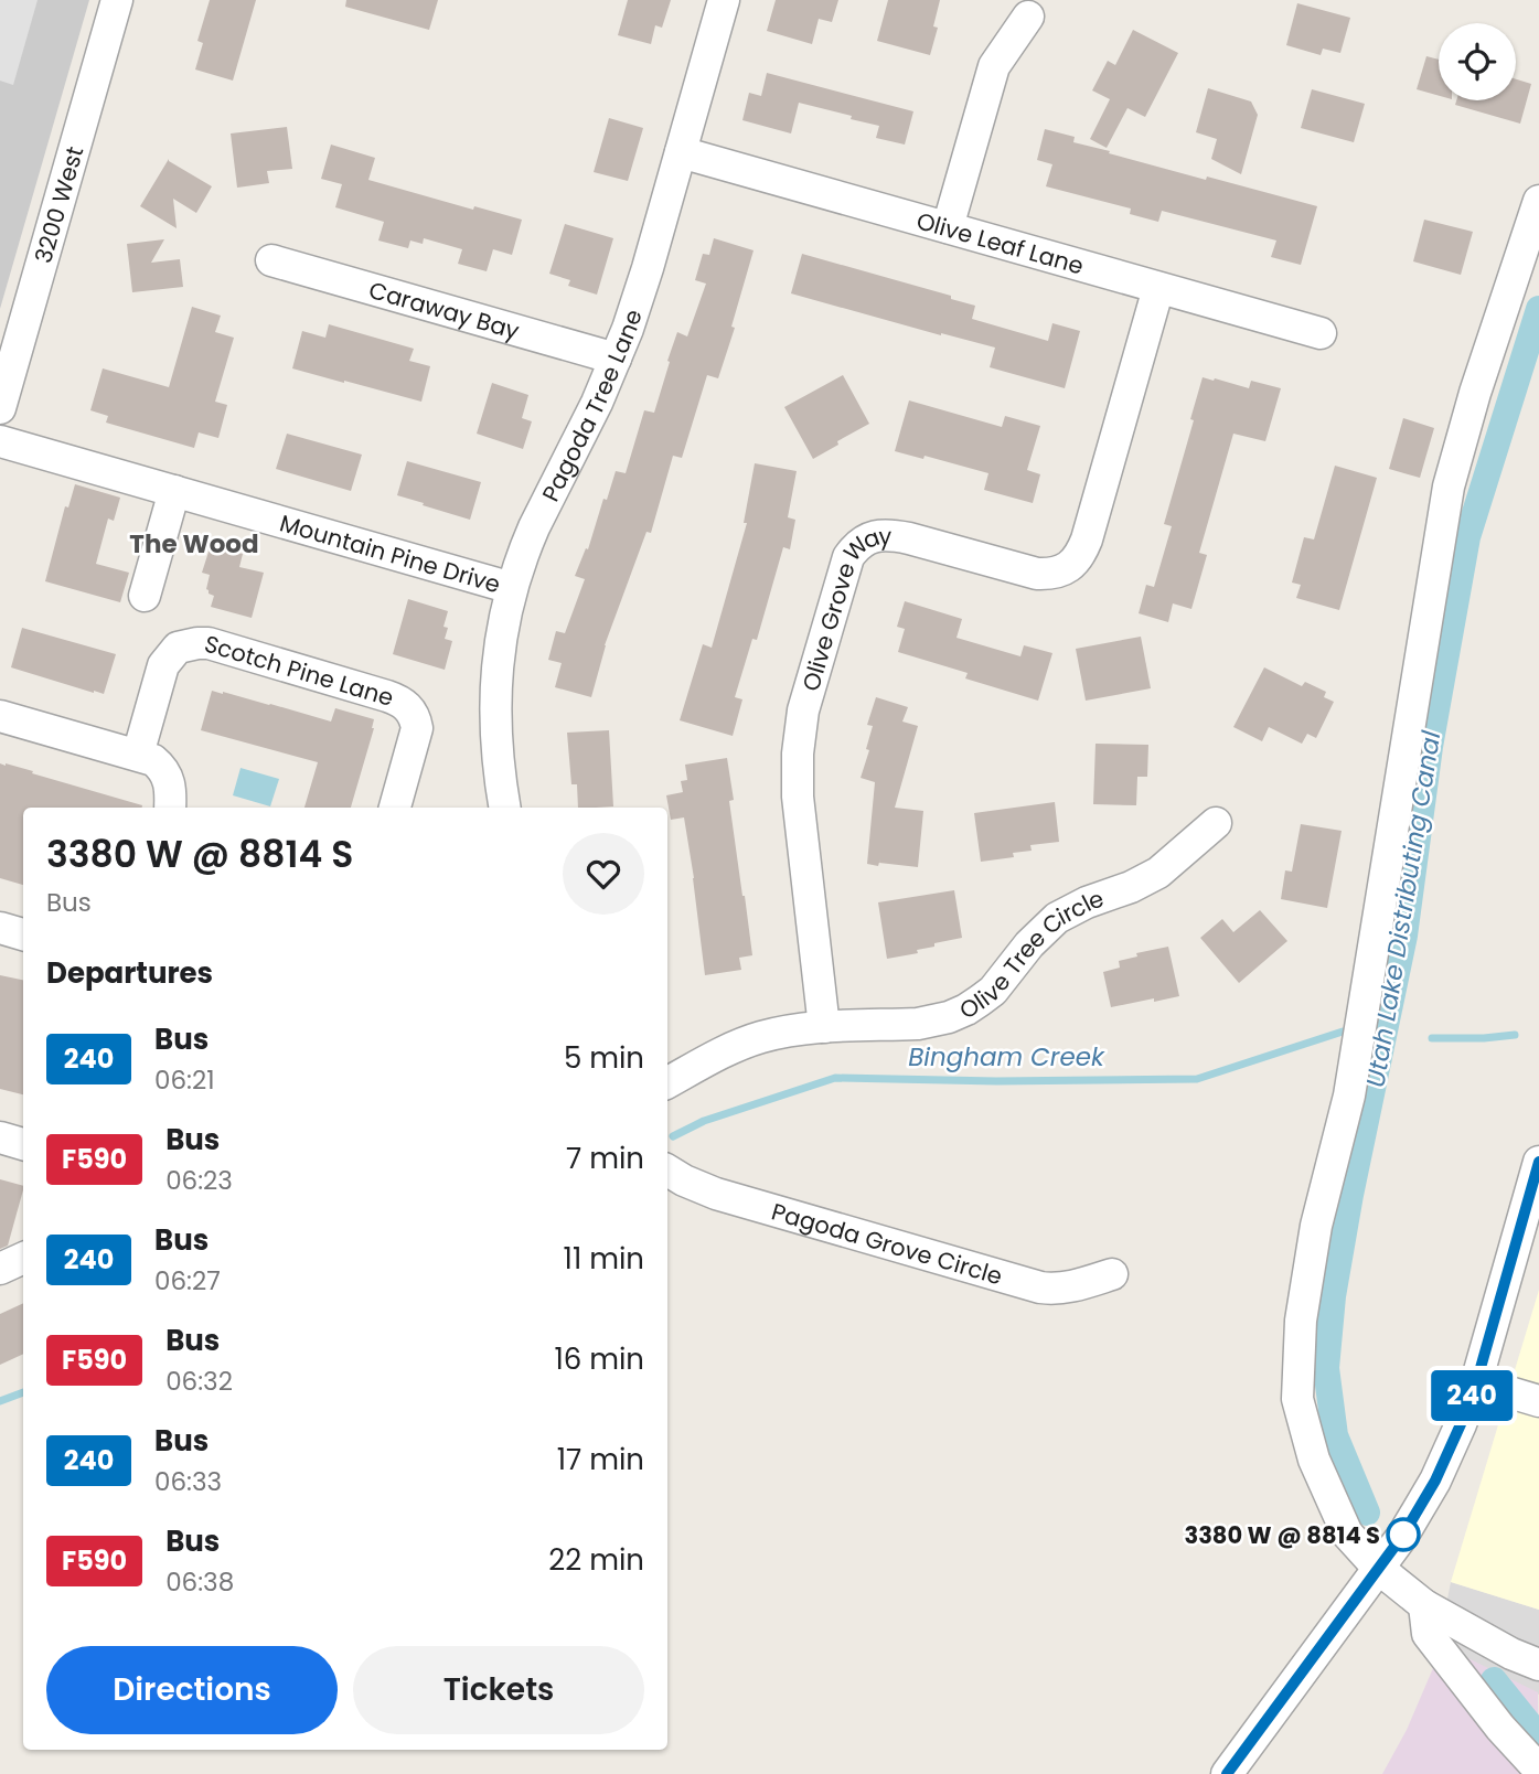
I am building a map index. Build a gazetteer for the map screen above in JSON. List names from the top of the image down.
{
  "streets": {
    "street": [
      "3200 West",
      "Olive Leaf Lane",
      "Caraway Bay",
      "Pagoda Tree Lane",
      "Mountain Pine Drive",
      "Olive Grove Way",
      "Scotch Pine Lane",
      "Olive Tree Circle",
      "Pagoda Grove Circle"
    ]
  },
  "crossings": [
    ["Olive Leaf Lane", "Pagoda Tree Lane"],
    ["Olive Leaf Lane", "Olive Grove Way"],
    ["Caraway Bay", "Pagoda Tree Lane"],
    ["Pagoda Tree Lane", "Mountain Pine Drive"],
    ["Olive Grove Way", "Olive Tree Circle"]
  ],
  "districts": ["The Wood"],
  "water": ["Utah Lake Distributing Canal", "Bingham Creek"],
  "places": ["3380 W @ 8814 S"],
  "lines": ["bus line 240"],
  "page": {
    "on_map": "240",
    "heading": [
      ["3380 W @ 8814 S", "Bus"],
      "Departures"
    ],
    "list": [
      {
        "mark": "240",
        "name": "Bus",
        "note": "06:21",
        "value": "5 min"
      },
      {
        "mark": "F590",
        "name": "Bus",
        "note": "06:23",
        "value": "7 min"
      },
      {
        "mark": "240",
        "name": "Bus",
        "note": "06:27",
        "value": "11 min"
      },
      {
        "mark": "F590",
        "name": "Bus",
        "note": "06:32",
        "value": "16 min"
      },
      {
        "mark": "240",
        "name": "Bus",
        "note": "06:33",
        "value": "17 min"
      },
      {
        "mark": "F590",
        "name": "Bus",
        "note": "06:38",
        "value": "22 min"
      }
    ],
    "buttons": ["Directions", "Tickets"]
  }
}
